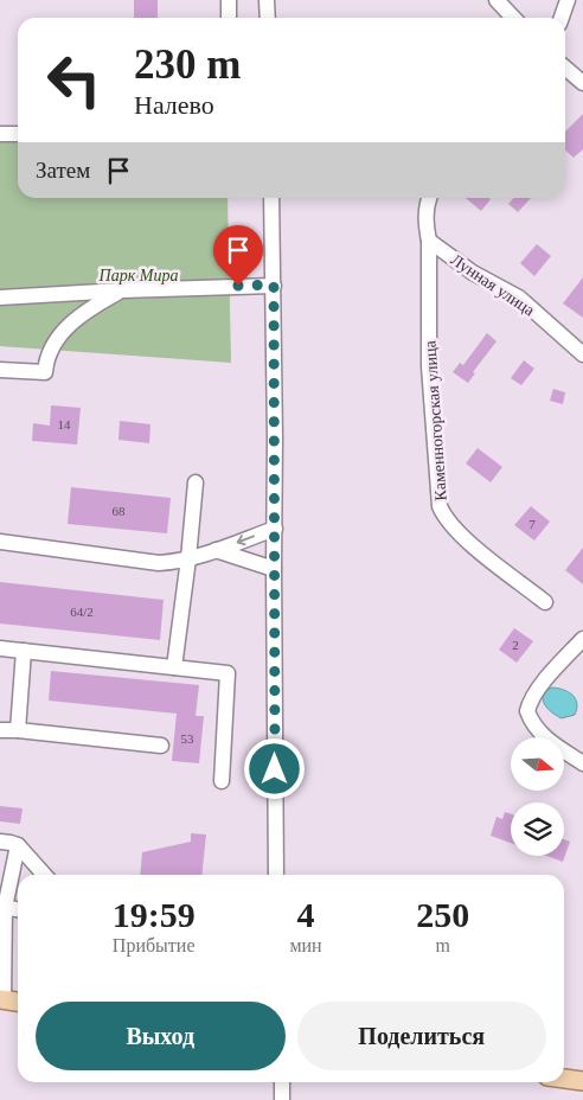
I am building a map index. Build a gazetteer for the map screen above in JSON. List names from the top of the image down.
{
  "streets": {
    "street": ["Лунная улица", "Каменногорская улица"]
  },
  "crossings": [
    ["Лунная улица", "Каменногорская улица"]
  ],
  "parks": ["Парк Мира"],
  "house_numbers": [
    "14",
    "68",
    "7",
    "64/2",
    "2",
    "53"
  ],
  "north": "right",
  "page": {
    "turn": ["230 m", "Налево"],
    "then": "Затем",
    "eta": [
      "19:59",
      "Прибытие",
      "4",
      "мин",
      "250",
      "m"
    ],
    "buttons": ["Выход", "Поделиться"]
  }
}
